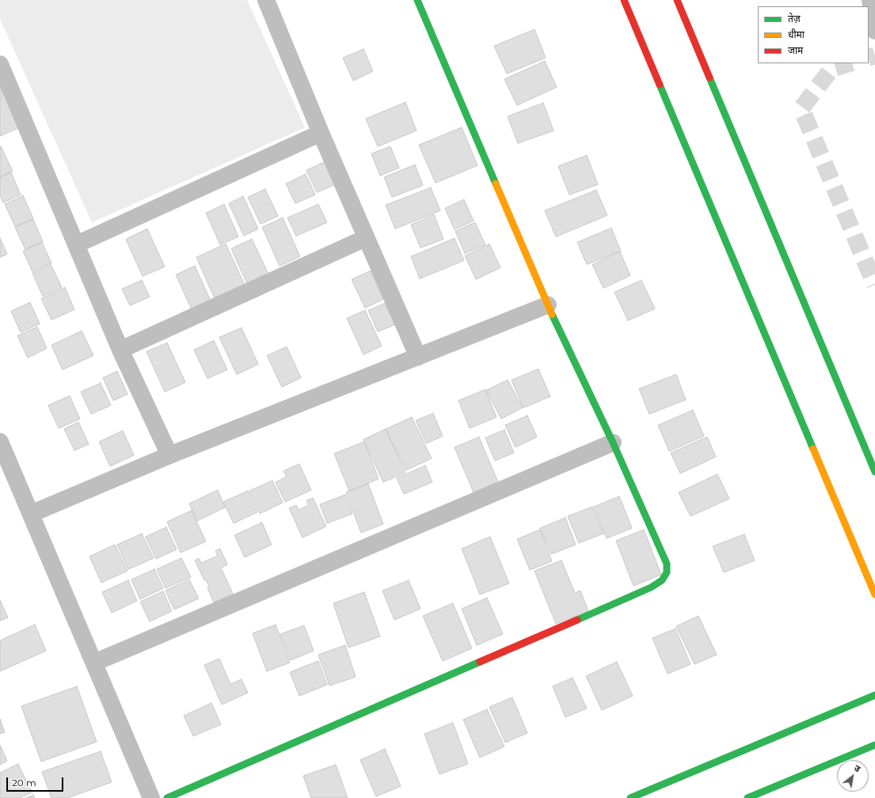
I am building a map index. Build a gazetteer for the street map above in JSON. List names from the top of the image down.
{
  "legend": ["तेज़", "धीमा", "जाम"],
  "scale_bar": "20 m",
  "north": "top right"
}
